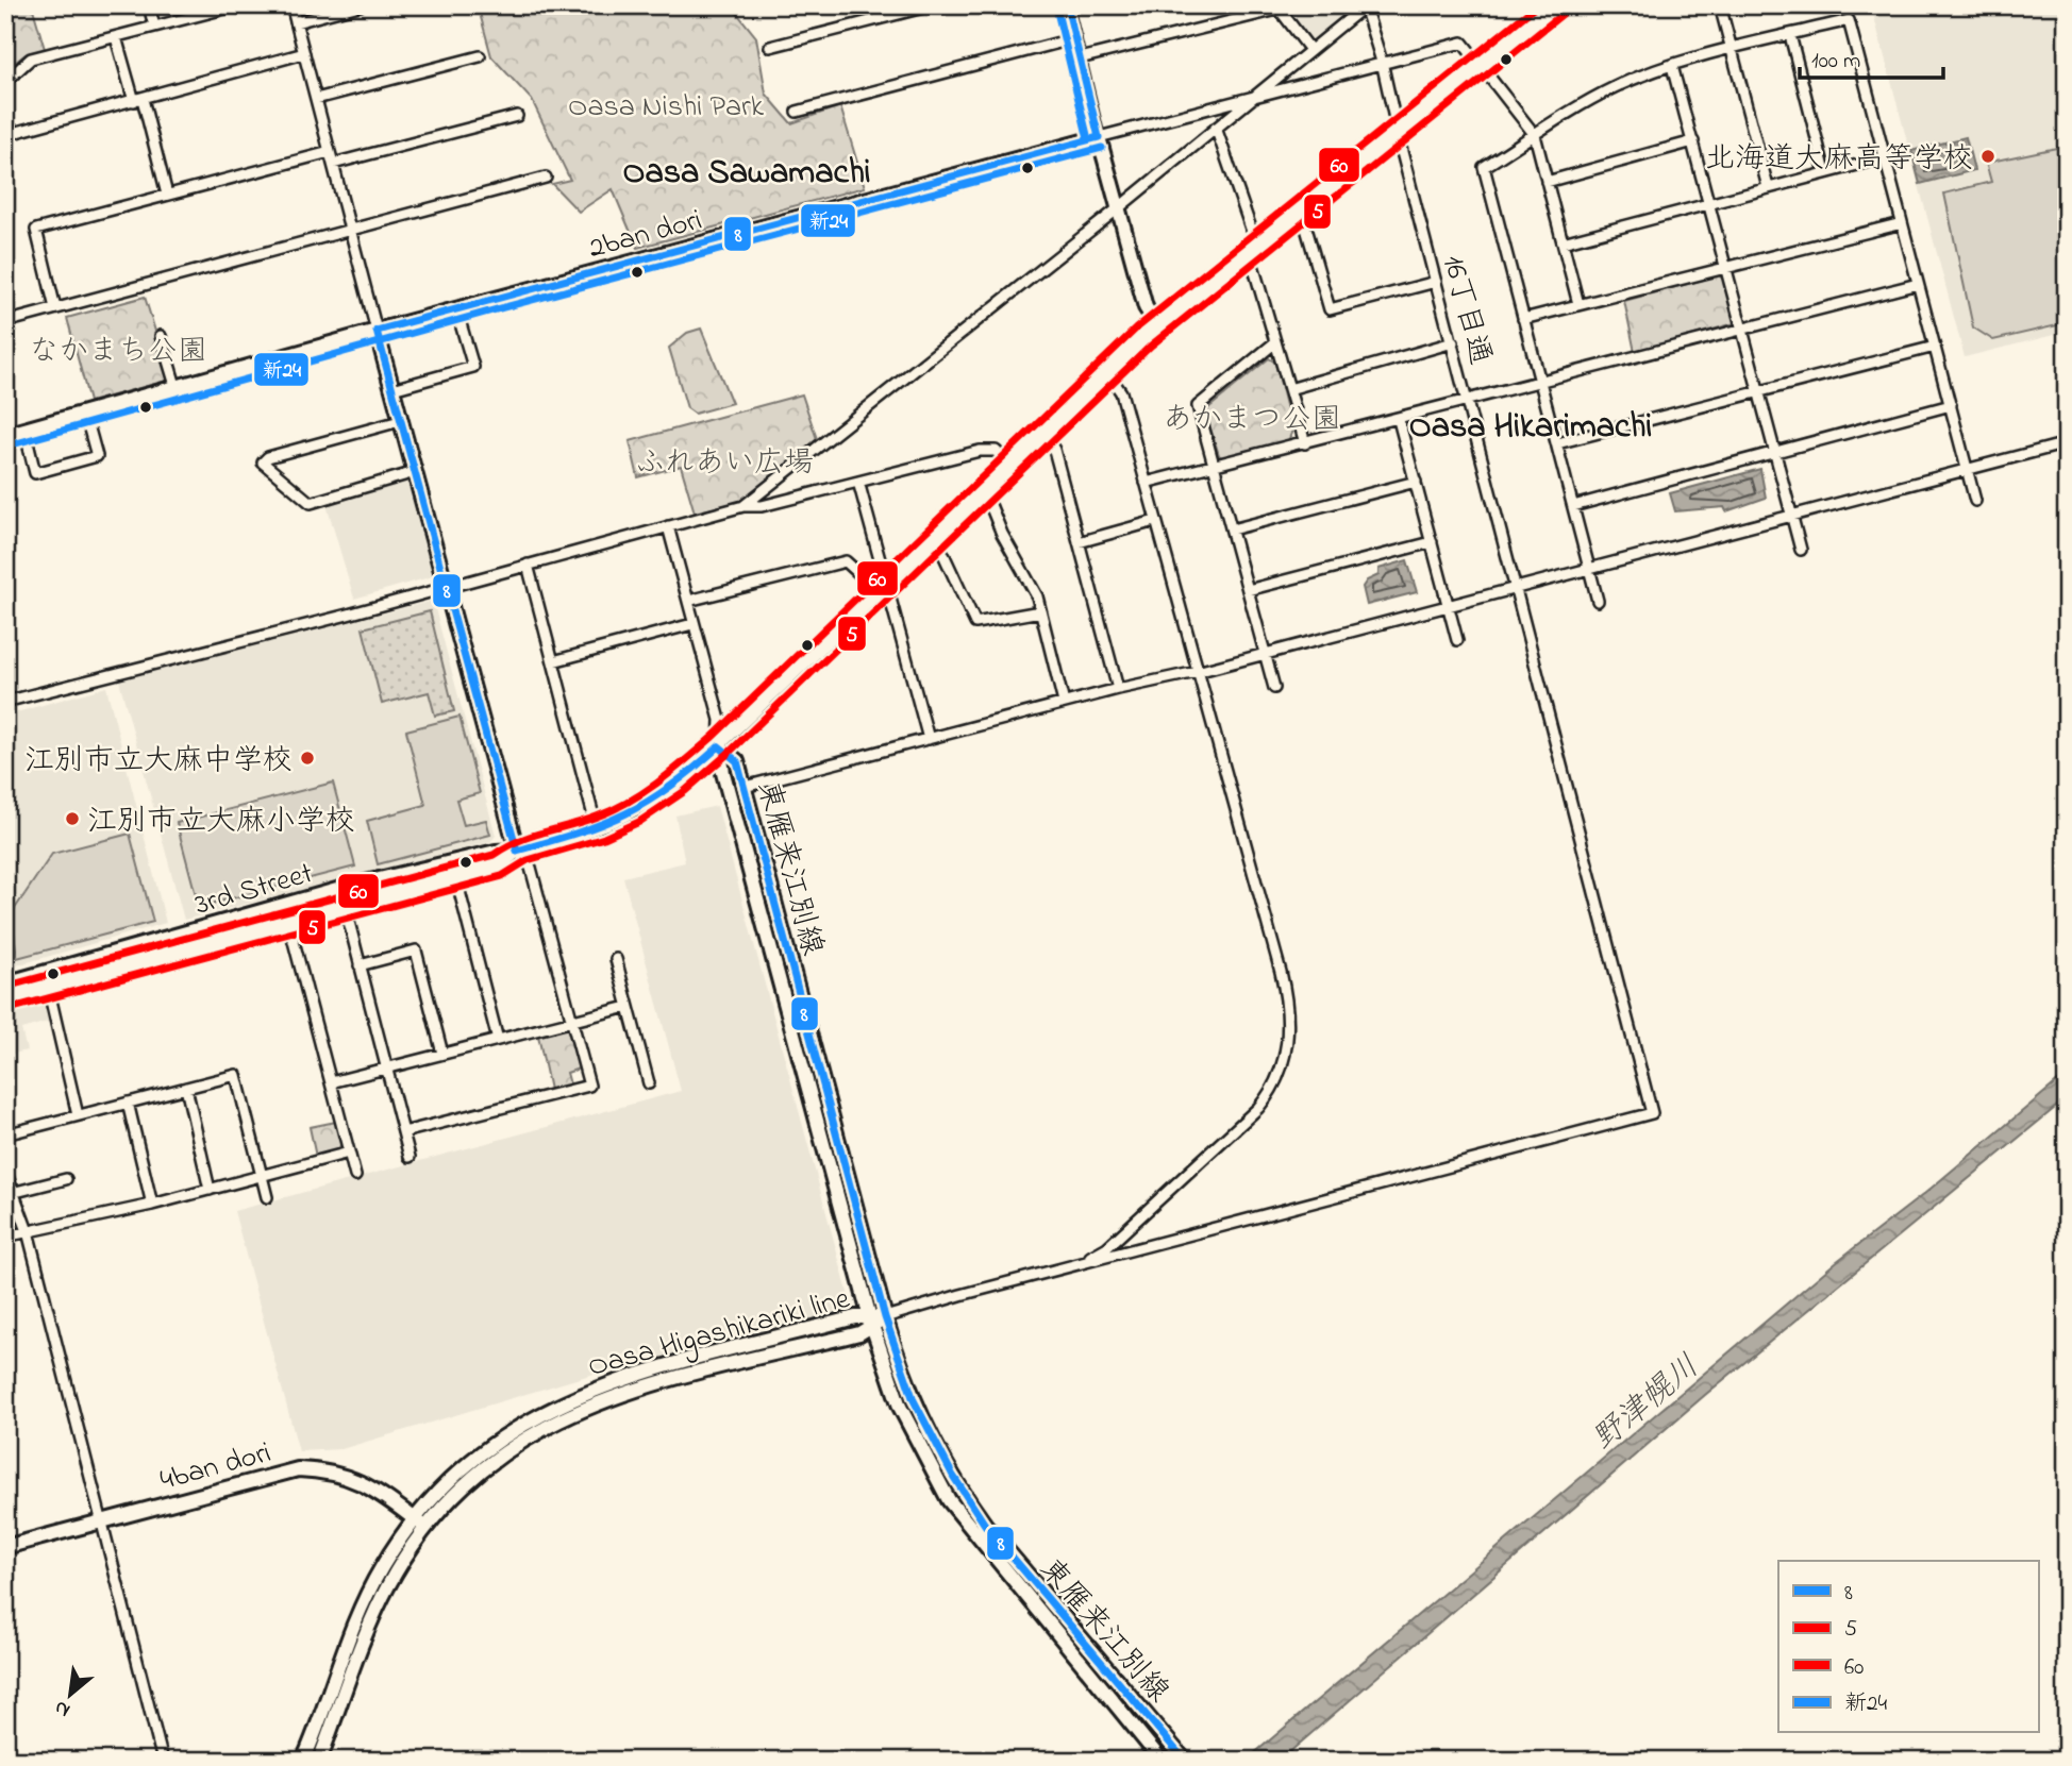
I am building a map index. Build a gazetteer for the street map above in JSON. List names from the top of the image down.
{
  "streets": {
    "main road": [
      "2ban dori",
      "東雁来江別線",
      "3rd Street",
      "Oasa Higashikariki line",
      "4ban dori"
    ],
    "street": ["16丁目通"]
  },
  "crossings": [
    ["16丁目通", "3rd Street"],
    ["東雁来江別線", "3rd Street"],
    ["東雁来江別線", "Oasa Higashikariki line"],
    ["Oasa Higashikariki line", "4ban dori"]
  ],
  "districts": ["Oasa Sawamachi", "Oasa Hikarimachi"],
  "water": ["野津幌川"],
  "parks": [
    "Oasa Nishi Park",
    "なかまち公園",
    "あかまつ公園",
    "ふれあい広場"
  ],
  "places": ["北海道大麻高等学校", "江別市立大麻中学校", "江別市立大麻小学校"],
  "lines": [
    "transit line 8",
    "transit line 60",
    "transit line 新24",
    "transit line 5"
  ],
  "legend": [
    "8",
    "5",
    "60",
    "新24"
  ],
  "scale_bar": "100 m",
  "north": "bottom left"
}
